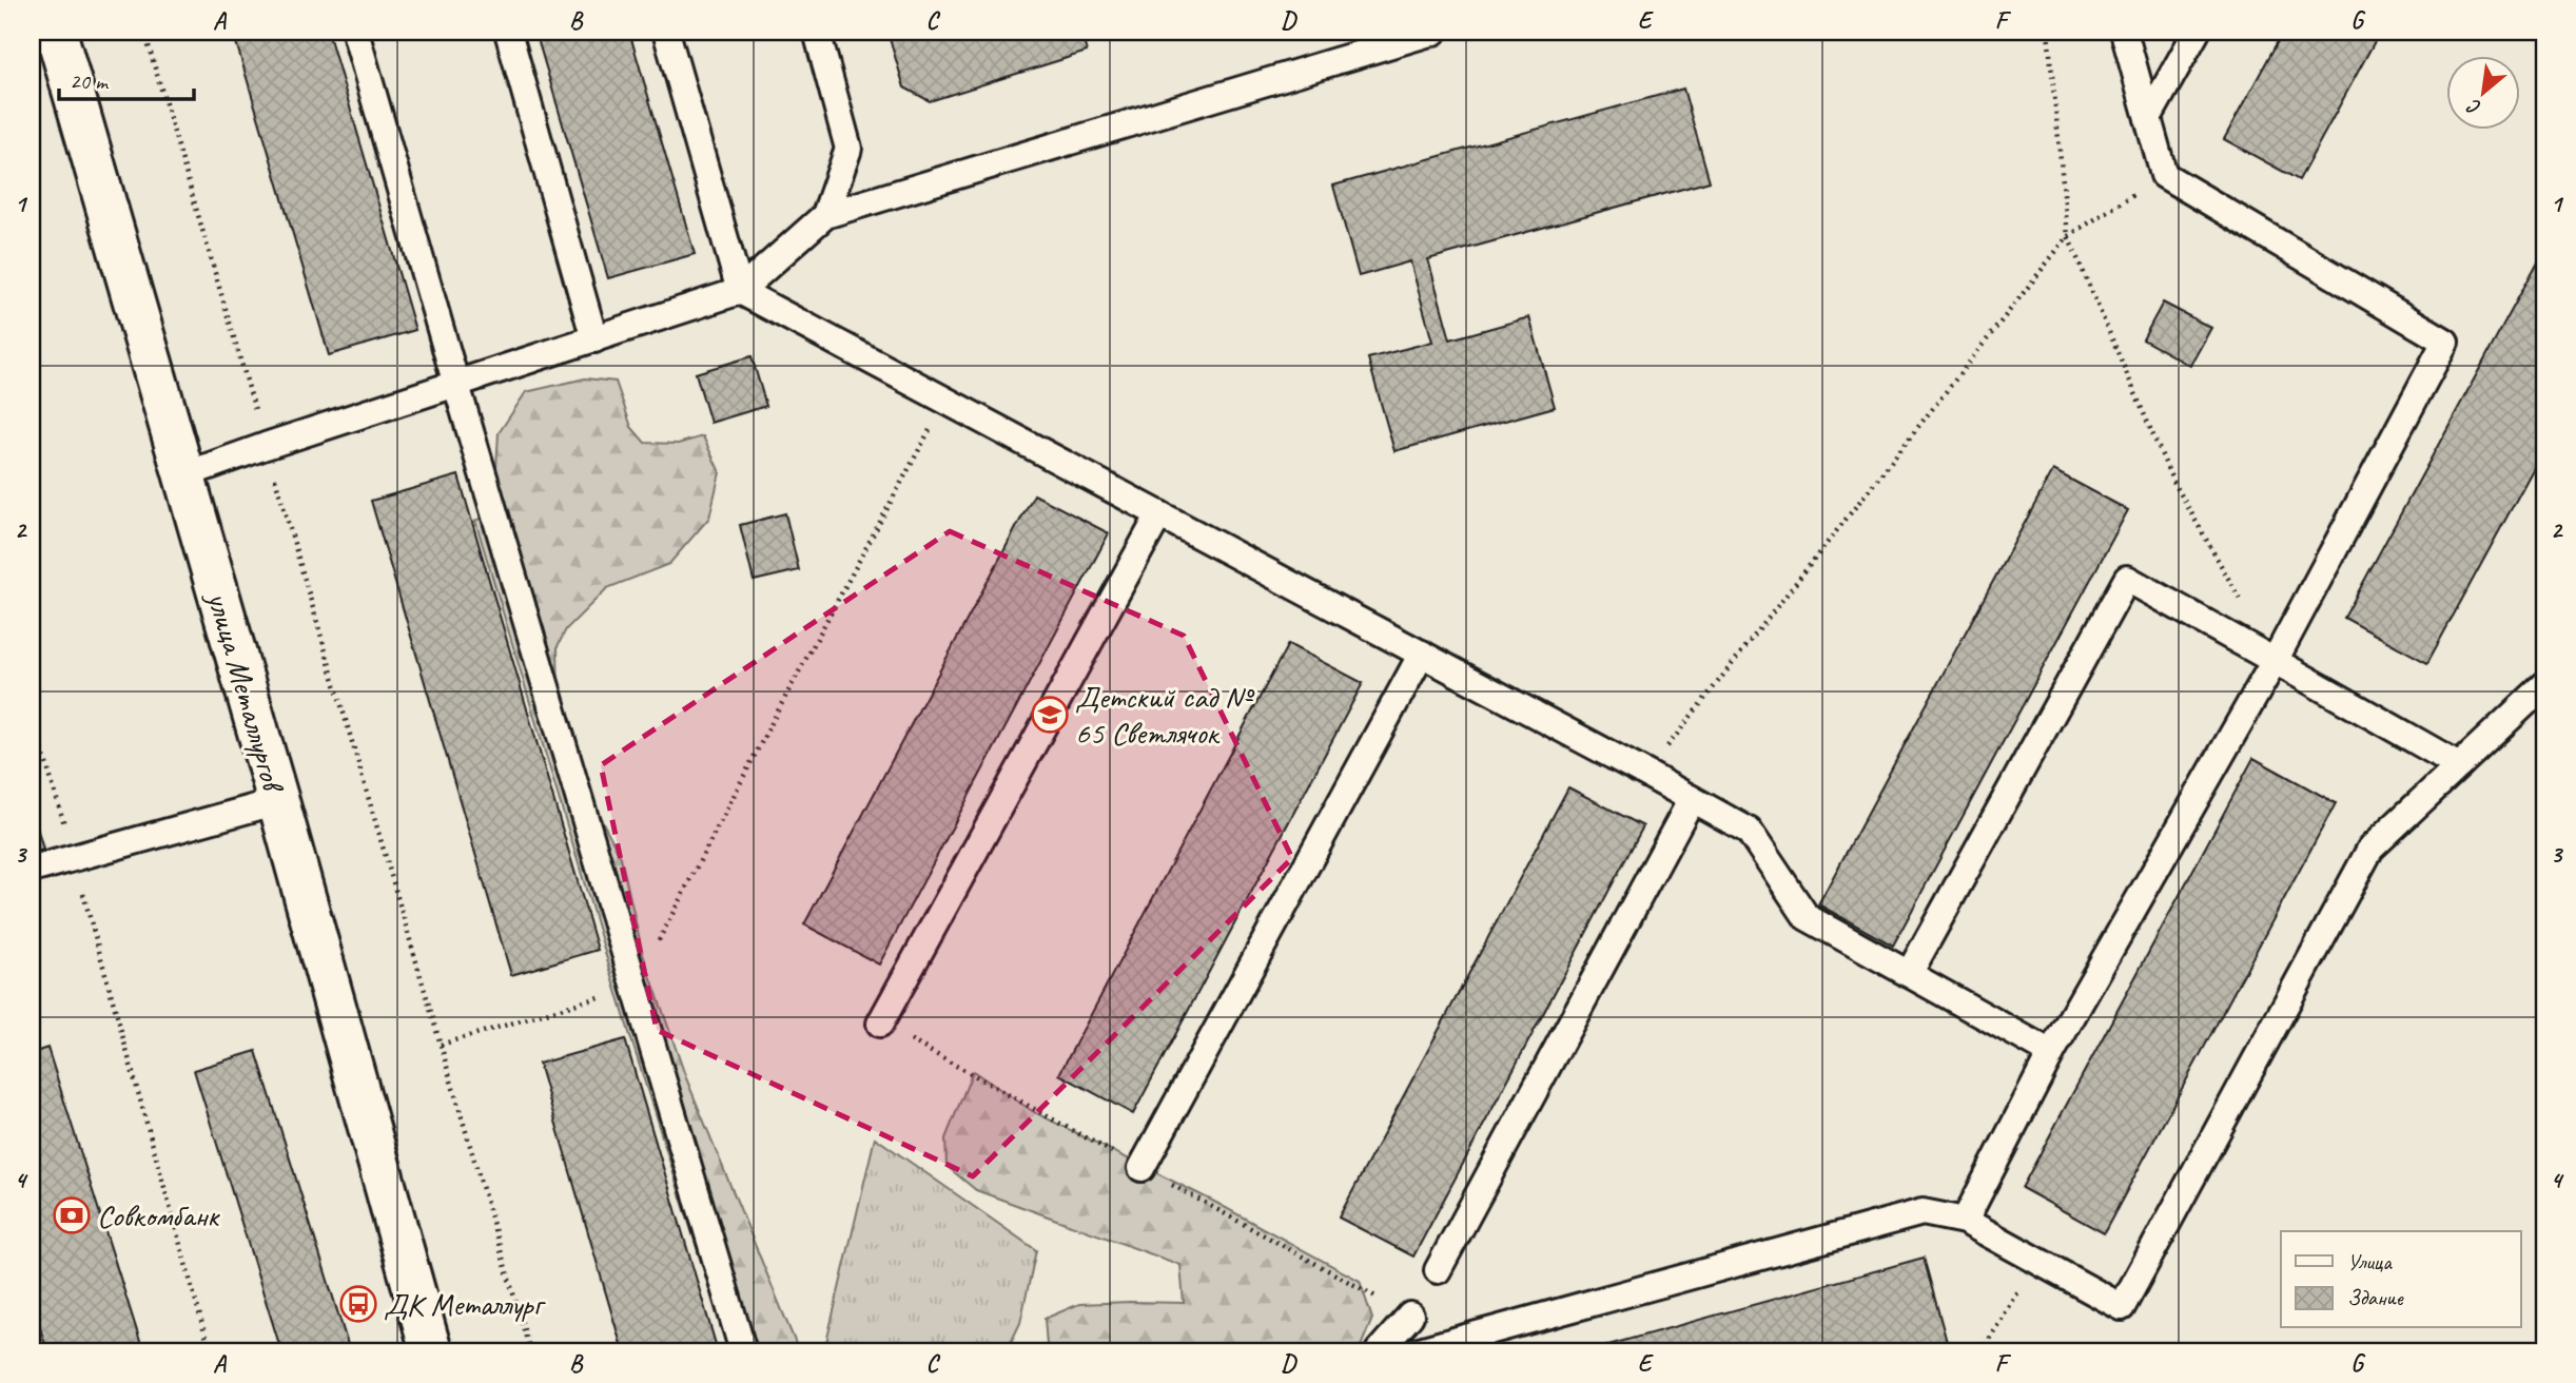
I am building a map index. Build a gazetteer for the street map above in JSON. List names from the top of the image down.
{
  "streets": {
    "main road": ["улица Металлургов"]
  },
  "places": {
    "school or university": ["Детский сад № 65 Светлячок"],
    "bank": ["Совкомбанк"],
    "bus stop": ["ДК Металлург"]
  },
  "legend": ["Улица", "Здание"],
  "scale_bar": "20 m",
  "north": "bottom left",
  "grid": {
    "columns": [
      "A",
      "B",
      "C",
      "D",
      "E",
      "F",
      "G"
    ],
    "rows": [
      "1",
      "2",
      "3",
      "4"
    ]
  }
}
